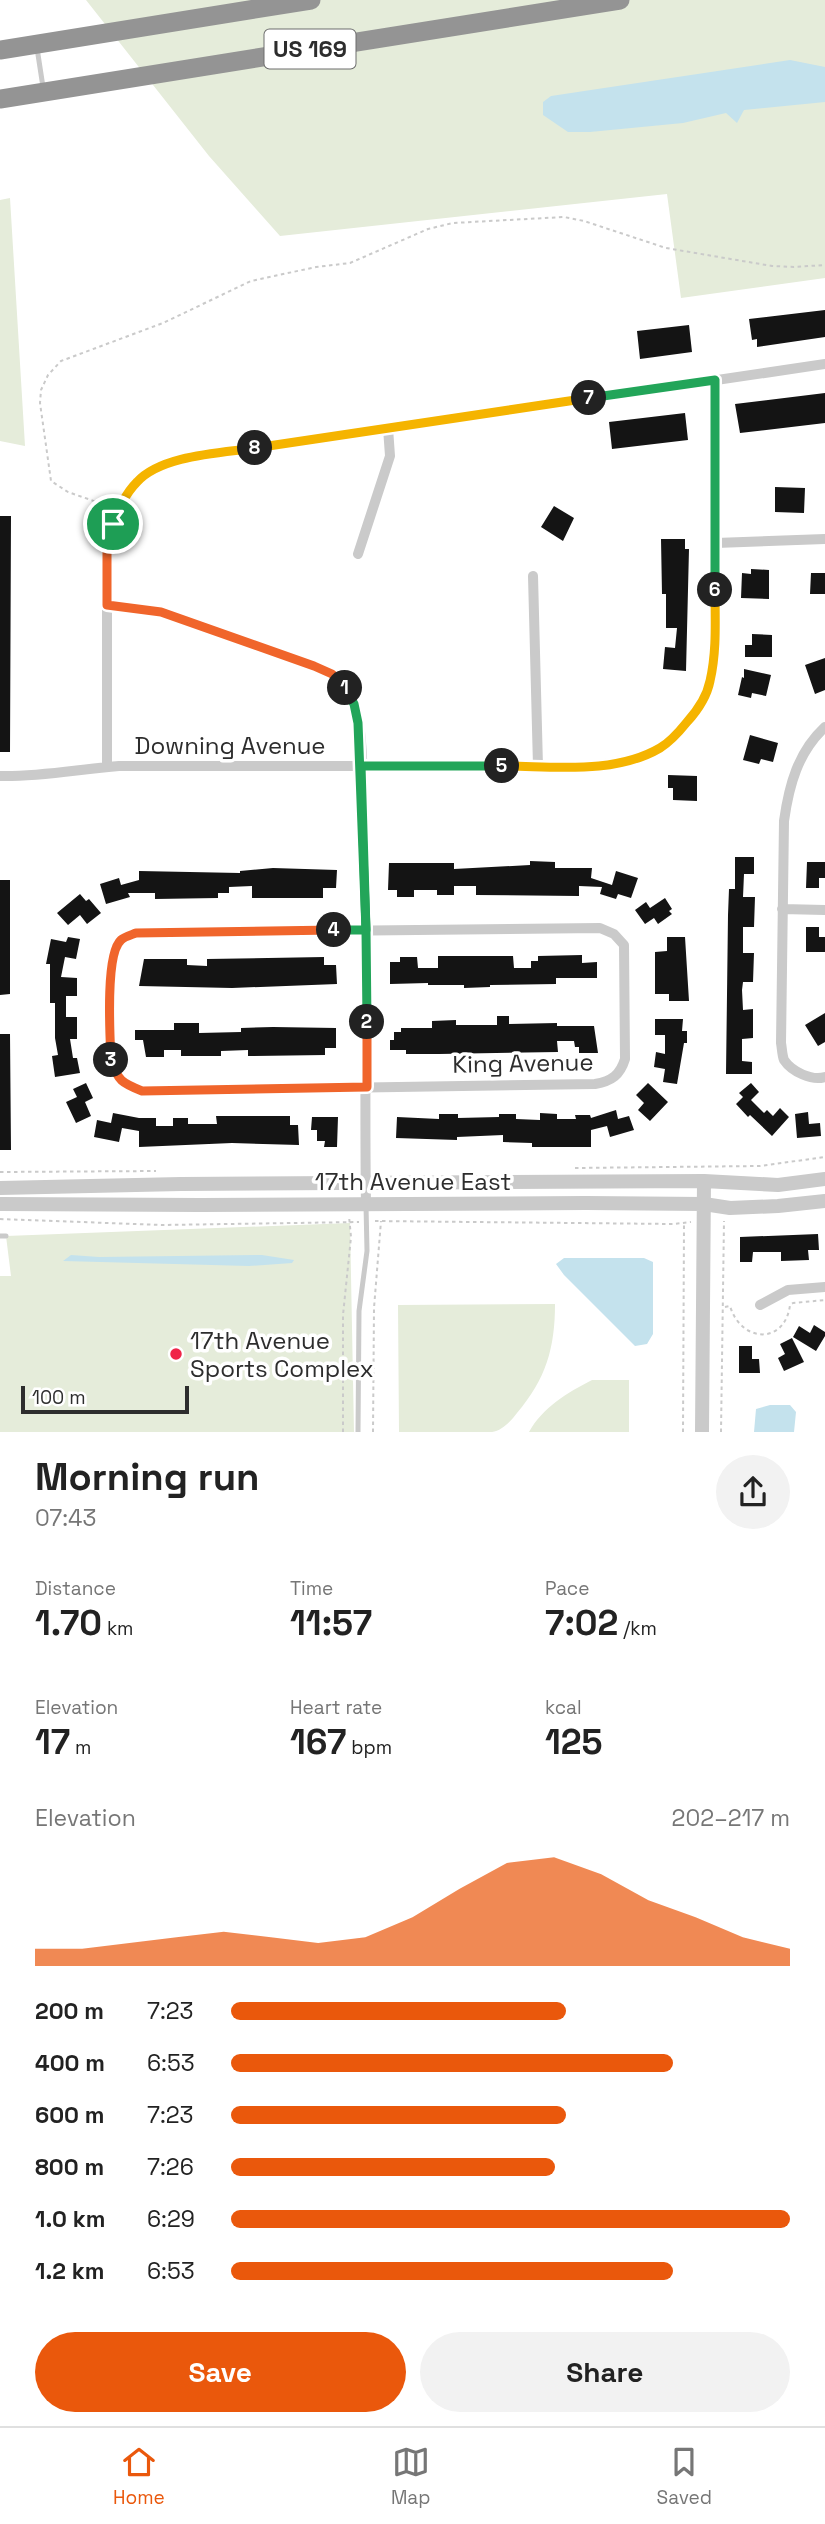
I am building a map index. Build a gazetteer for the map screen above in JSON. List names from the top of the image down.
{
  "streets": {
    "highway": ["US 169"],
    "street": ["Downing Avenue", "King Avenue", "17th Avenue East"]
  },
  "places": ["17th Avenue Sports Complex"],
  "scale_bar": "100 m",
  "page": {
    "pins": [
      "7",
      "8",
      "6",
      "1",
      "5",
      "4",
      "2",
      "3"
    ],
    "scale": "100 m",
    "heading": ["Morning run", "07:43"],
    "stats": [
      ["Distance", "1.70 km"],
      ["Time", "11:57"],
      ["Pace", "7:02 /km"],
      ["Elevation", "17 m"],
      ["Heart rate", "167 bpm"],
      ["kcal", "125"]
    ],
    "chart": ["Elevation", "202–217 m"],
    "list": [
      {
        "name": "200 m",
        "note": "7:23"
      },
      {
        "name": "400 m",
        "note": "6:53"
      },
      {
        "name": "600 m",
        "note": "7:23"
      },
      {
        "name": "800 m",
        "note": "7:26"
      },
      {
        "name": "1.0 km",
        "note": "6:29"
      },
      {
        "name": "1.2 km",
        "note": "6:53"
      }
    ],
    "buttons": ["Save", "Share"],
    "tabs": ["Home", "Map", "Saved"]
  }
}
